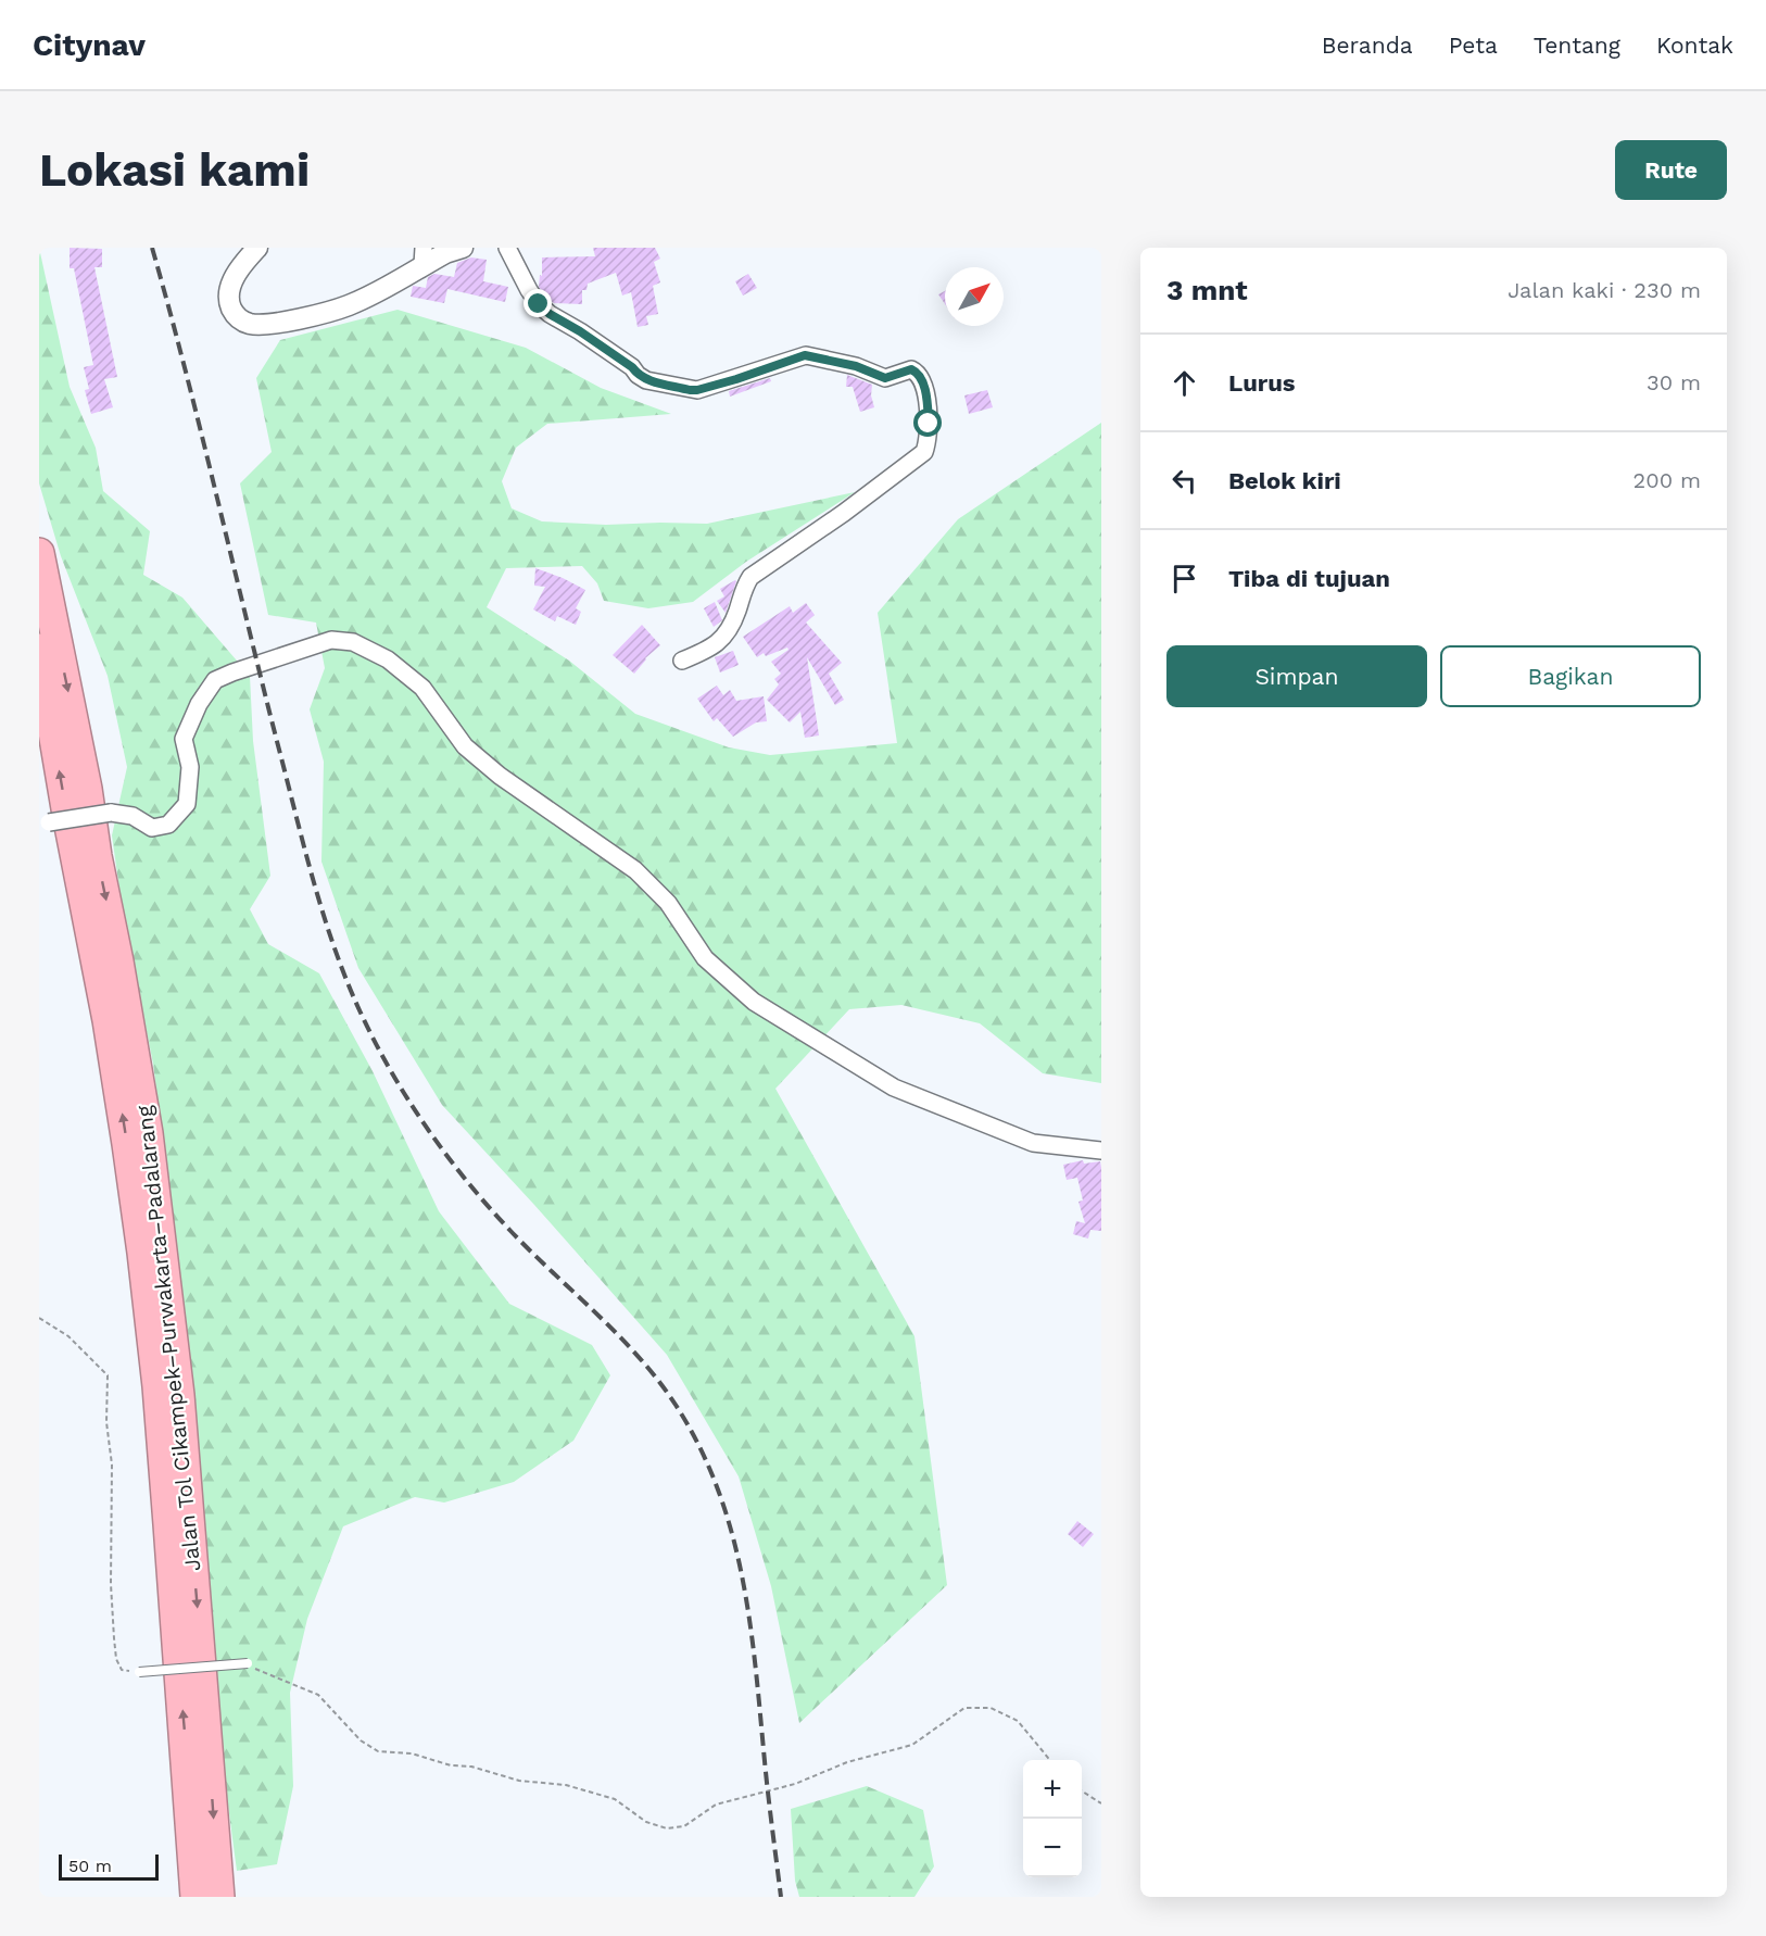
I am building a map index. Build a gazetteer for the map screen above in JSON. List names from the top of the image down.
{
  "streets": {
    "highway": ["Jalan Tol Cikampek–Purwakarta–Padalarang"]
  },
  "scale_bar": "50 m",
  "north": "top right",
  "page": {
    "header": "Citynav",
    "nav": [
      "Beranda",
      "Peta",
      "Tentang",
      "Kontak"
    ],
    "buttons": [
      "Rute",
      ["Simpan", "Bagikan"]
    ],
    "title": "Lokasi kami",
    "heading": ["3 mnt", "Jalan kaki · 230 m"],
    "list": [
      ["Lurus", "30 m"],
      ["Belok kiri", "200 m"],
      "Tiba di tujuan"
    ],
    "map_buttons": ["+", "−"],
    "scale": "50 m"
  }
}
